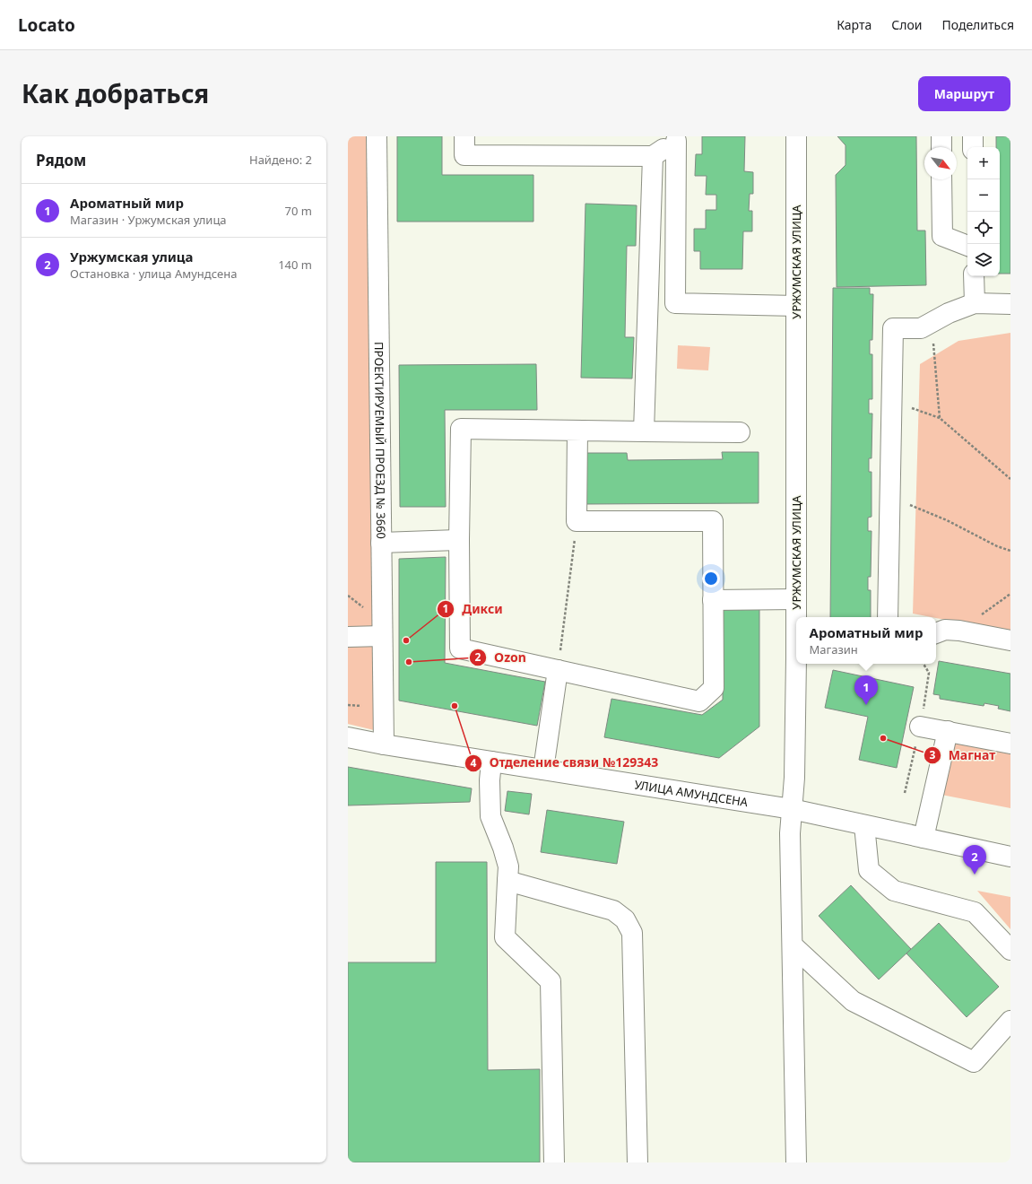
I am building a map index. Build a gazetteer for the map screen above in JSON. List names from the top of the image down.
{
  "streets": {
    "street": ["УРЖУМСКАЯ УЛИЦА", "ПРОЕКТИРУЕМЫЙ ПРОЕЗД № 3660", "УЛИЦА АМУНДСЕНА"]
  },
  "crossings": [
    ["УРЖУМСКАЯ УЛИЦА", "УЛИЦА АМУНДСЕНА"],
    ["ПРОЕКТИРУЕМЫЙ ПРОЕЗД № 3660", "УЛИЦА АМУНДСЕНА"]
  ],
  "places": [
    "Дикси",
    "Ozon",
    "Отделение связи №129343",
    "Магнат"
  ],
  "north": "bottom right",
  "page": {
    "header": "Locato",
    "nav": ["Карта", "Слои", "Поделиться"],
    "title": "Как добраться",
    "buttons": "Маршрут",
    "heading": ["Рядом", "Найдено: 2"],
    "map_buttons": ["+", "−"],
    "list": [
      {
        "mark": "1",
        "name": "Ароматный мир",
        "note": "Магазин · Уржумская улица",
        "value": "70 m"
      },
      {
        "mark": "2",
        "name": "Уржумская улица",
        "note": "Остановка · улица Амундсена",
        "value": "140 m"
      }
    ],
    "popup": ["Ароматный мир", "Магазин"],
    "pins": ["1", "2"]
  }
}
